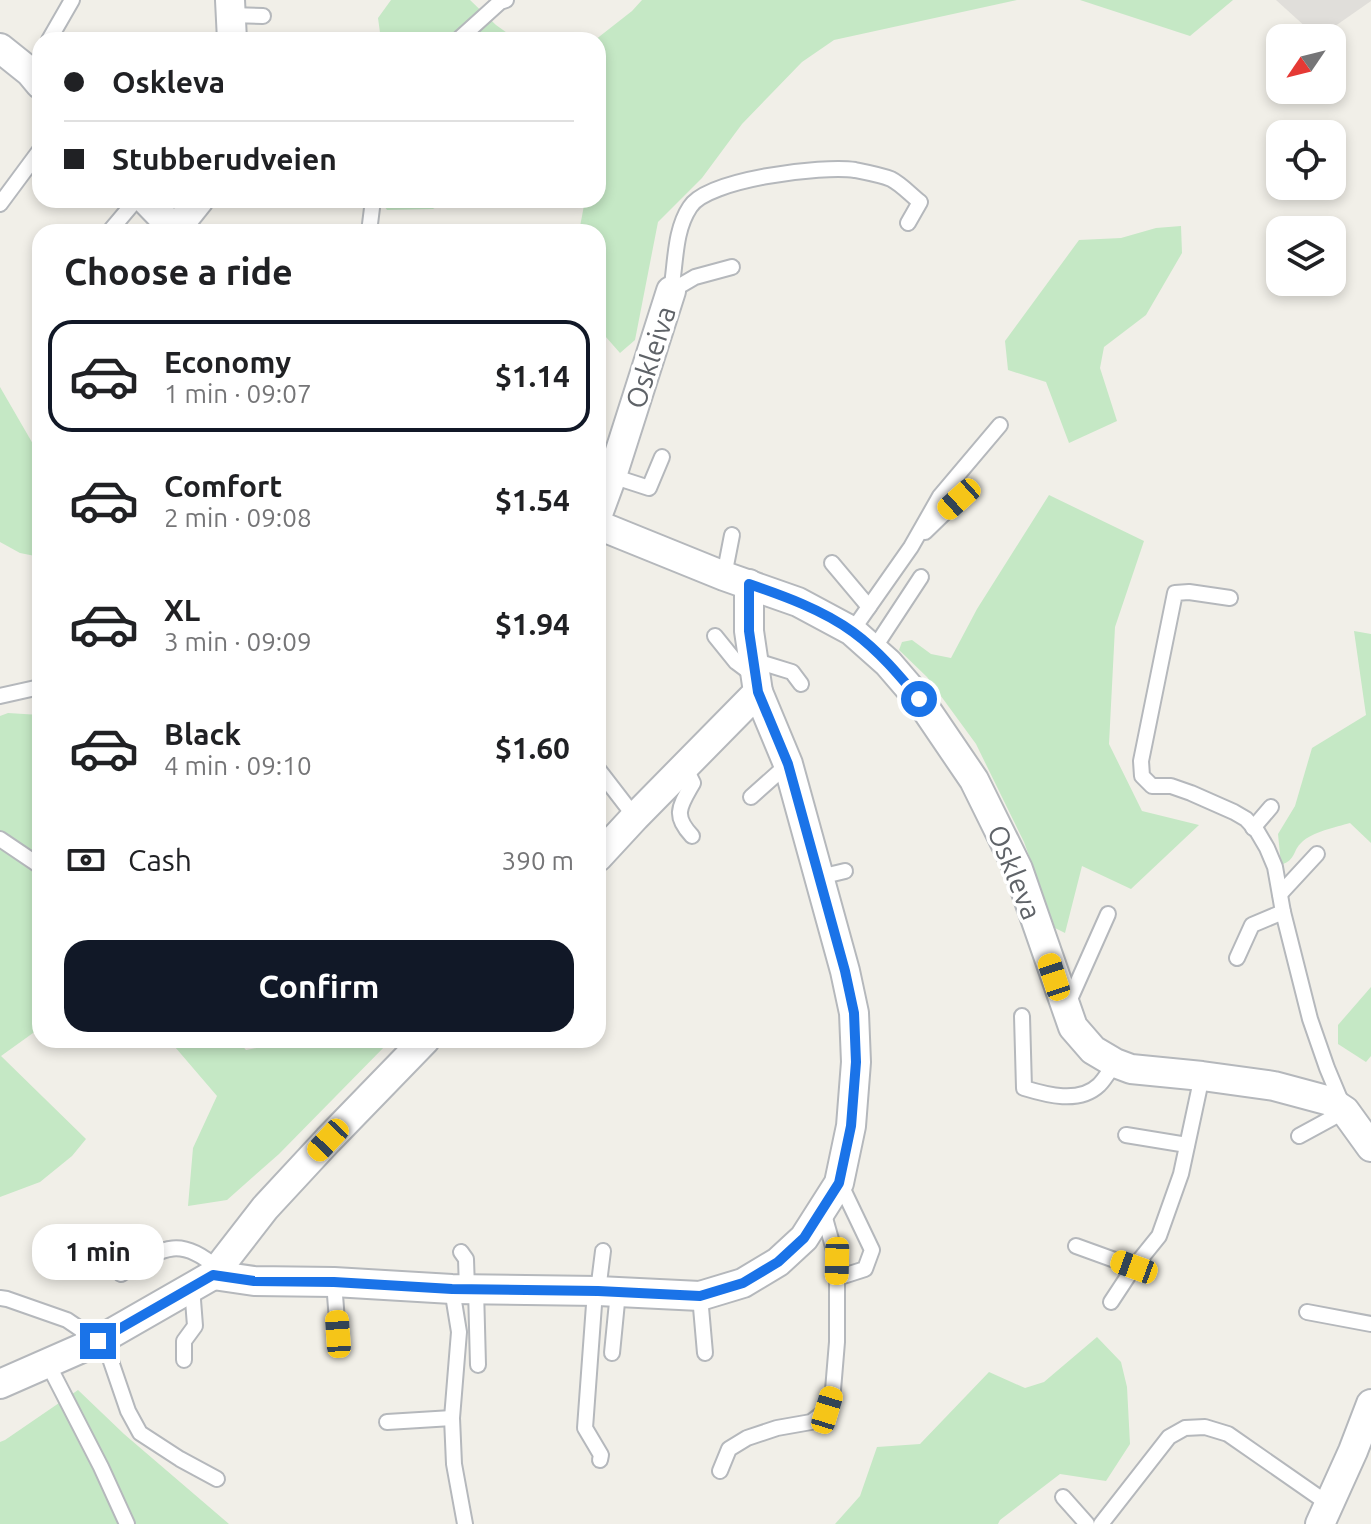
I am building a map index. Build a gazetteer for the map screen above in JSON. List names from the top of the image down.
{
  "streets": {
    "street": ["Oskleiva", "Oskleva"]
  },
  "north": "bottom left",
  "page": {
    "banner": ["Oskleva", "Stubberudveien"],
    "heading": "Choose a ride",
    "list": [
      {
        "name": "Economy",
        "note": "1 min · 09:07",
        "value": "$1.14"
      },
      {
        "name": "Comfort",
        "note": "2 min · 09:08",
        "value": "$1.54"
      },
      {
        "name": "XL",
        "note": "3 min · 09:09",
        "value": "$1.94"
      },
      {
        "name": "Black",
        "note": "4 min · 09:10",
        "value": "$1.60"
      }
    ],
    "pay": ["Cash", "390 m"],
    "buttons": "Confirm",
    "bubble": "1 min"
  }
}
